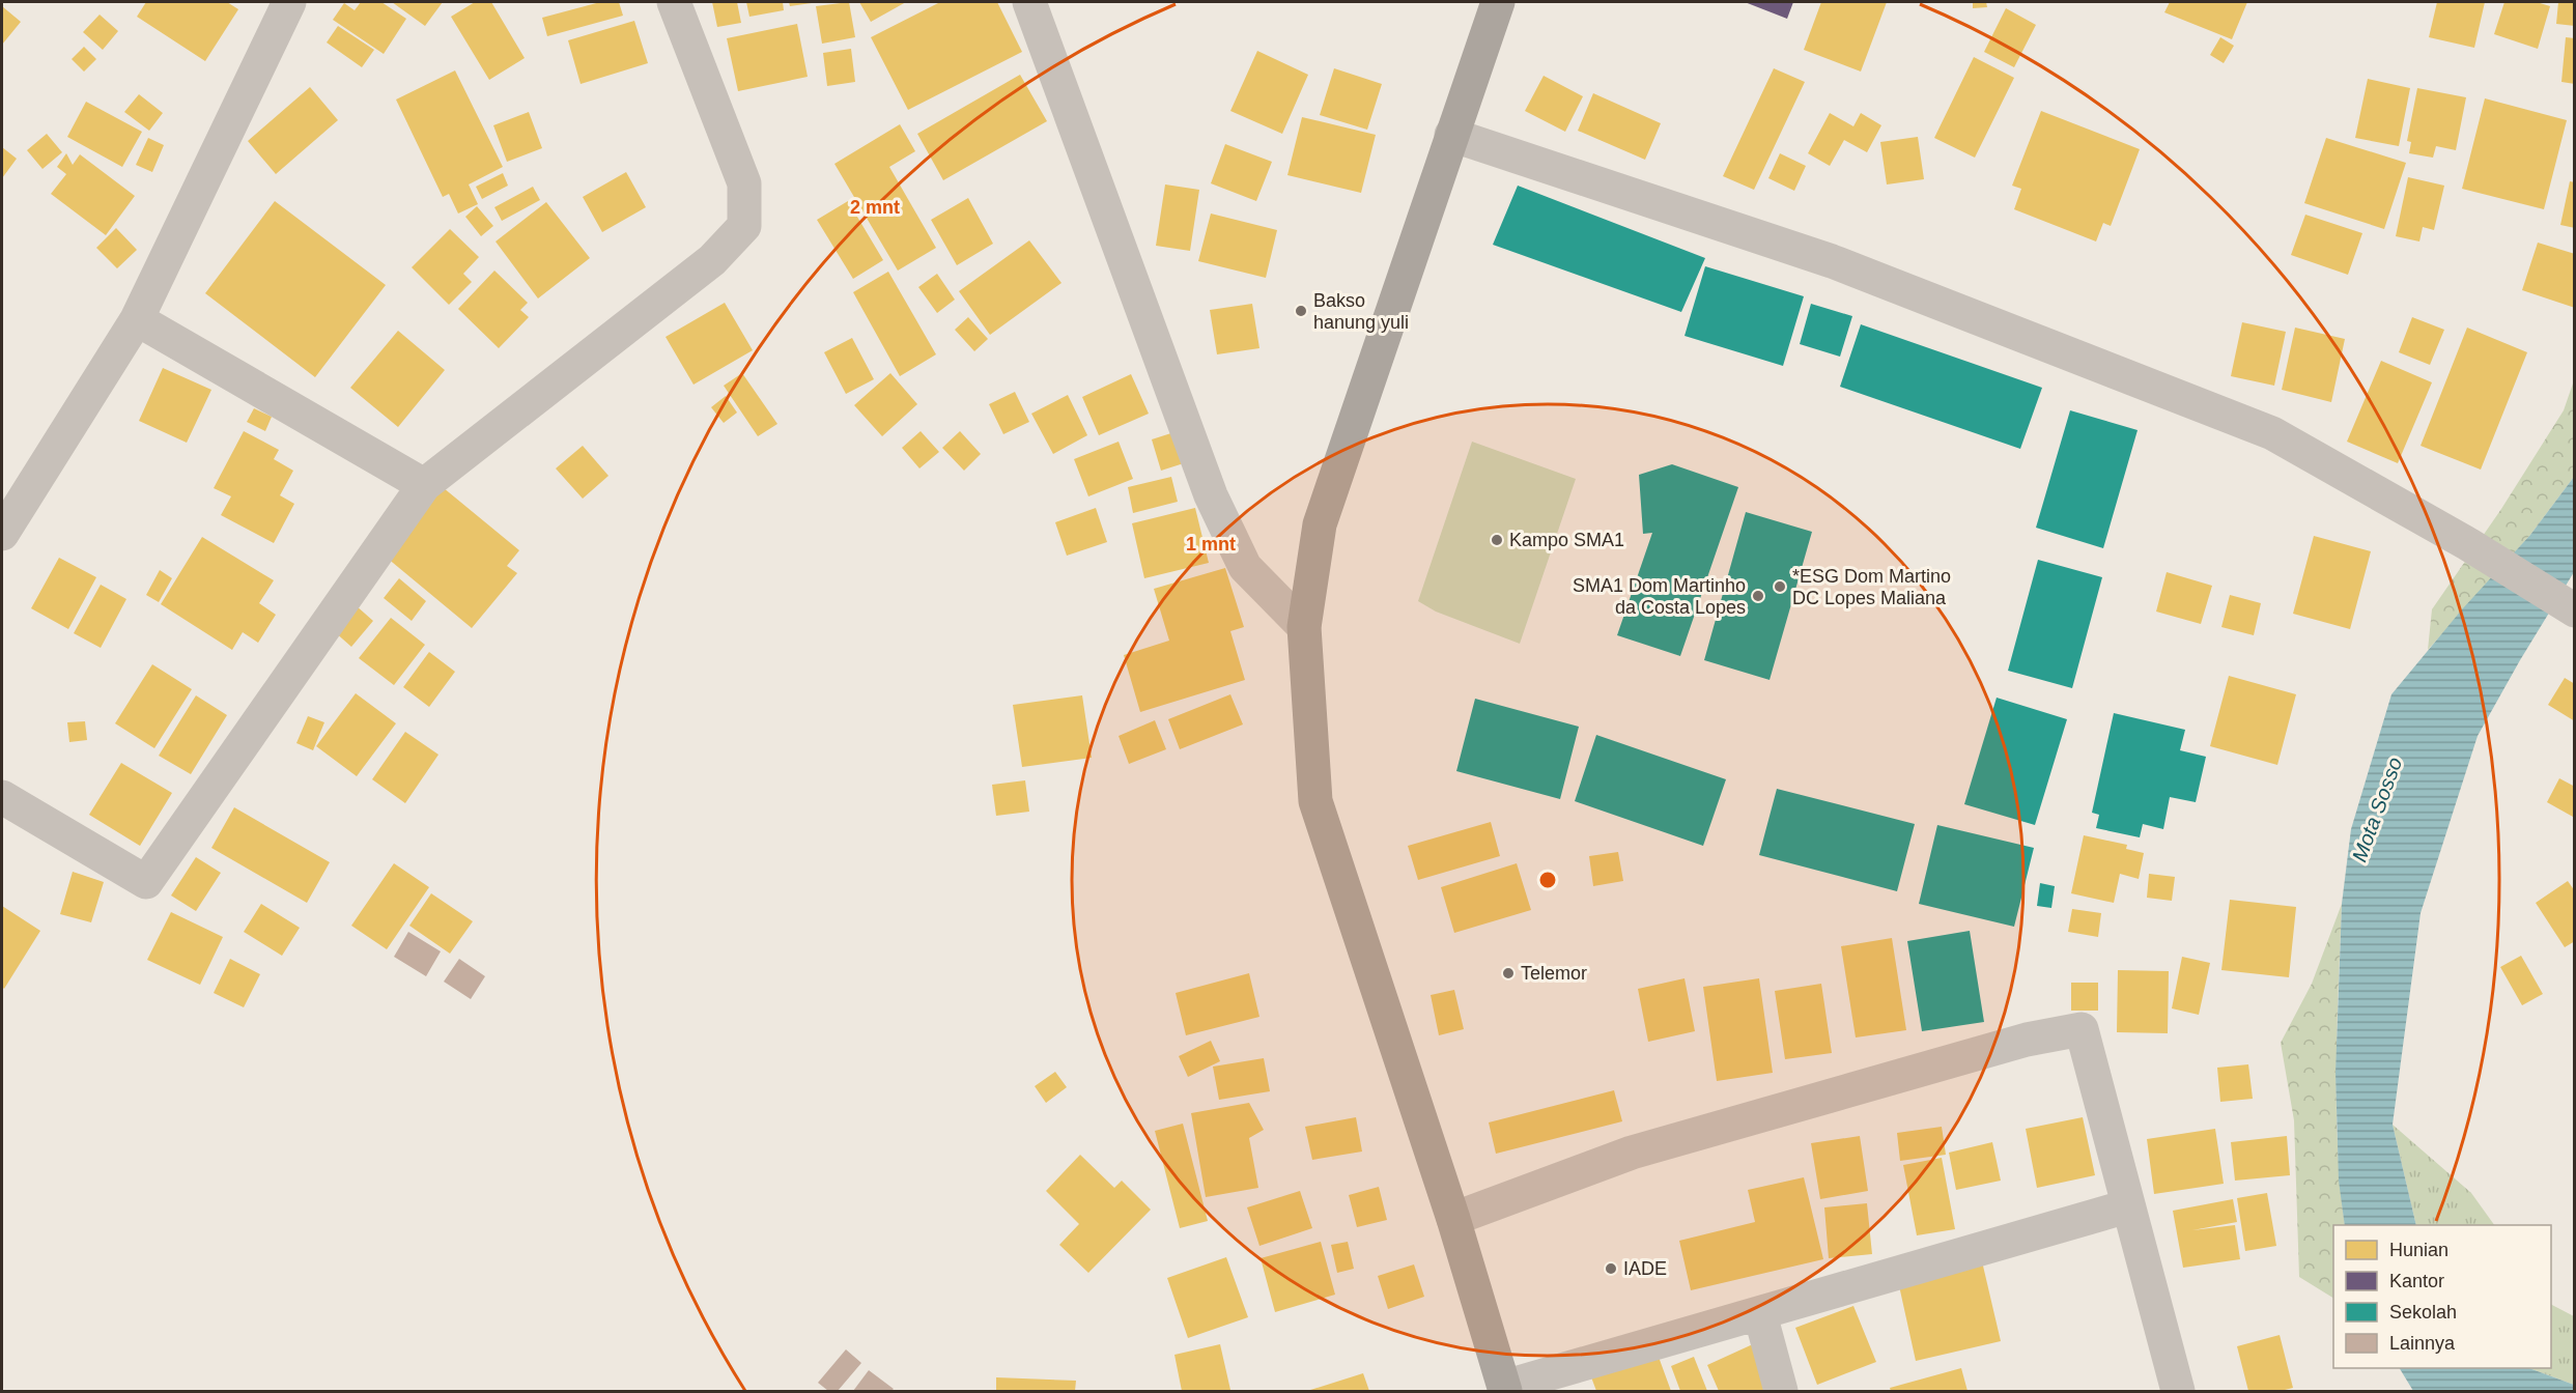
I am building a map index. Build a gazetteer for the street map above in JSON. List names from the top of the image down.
{
  "water": ["Mota Sosso"],
  "places": [
    "Bakso hanung yuli",
    "Kampo SMA1",
    "*ESG Dom Martino DC Lopes Maliana",
    "SMA1 Dom Martinho da Costa Lopes",
    "Telemor",
    "IADE"
  ],
  "legend": [
    "Hunian",
    "Kantor",
    "Sekolah",
    "Lainnya"
  ],
  "rings": ["2 mnt", "1 mnt"]
}
